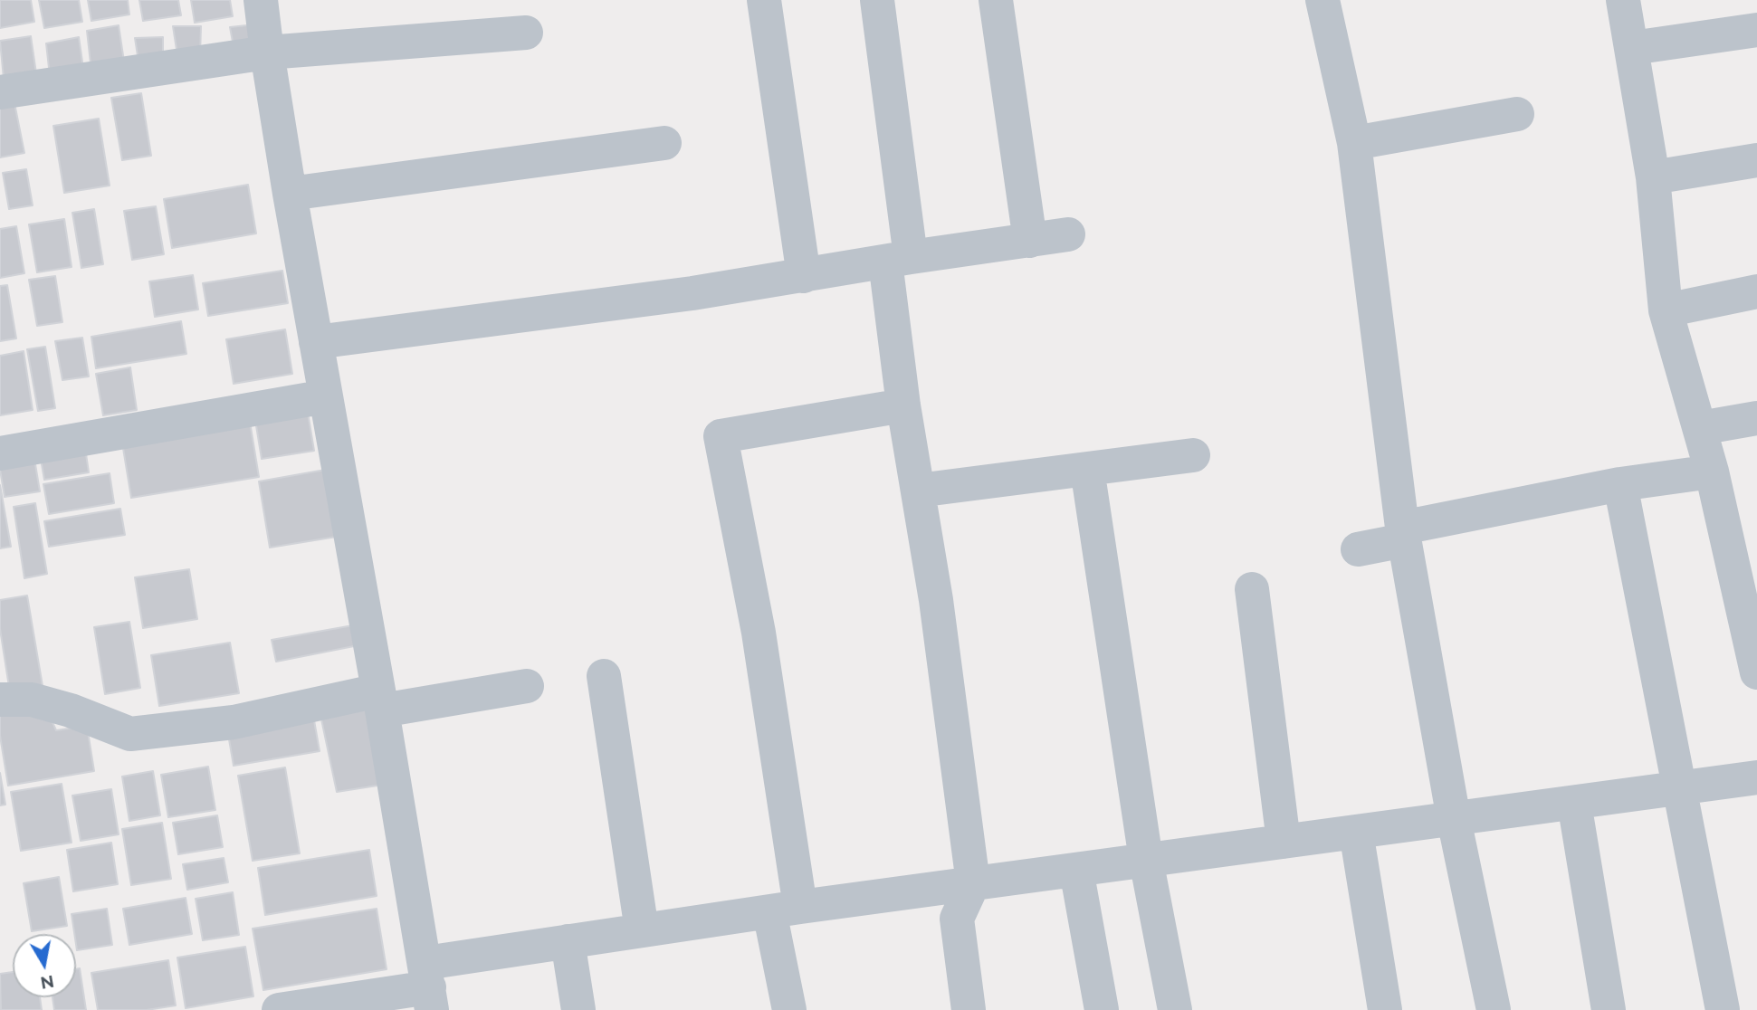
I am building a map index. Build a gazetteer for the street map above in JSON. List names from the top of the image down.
{
  "north": "bottom"
}
